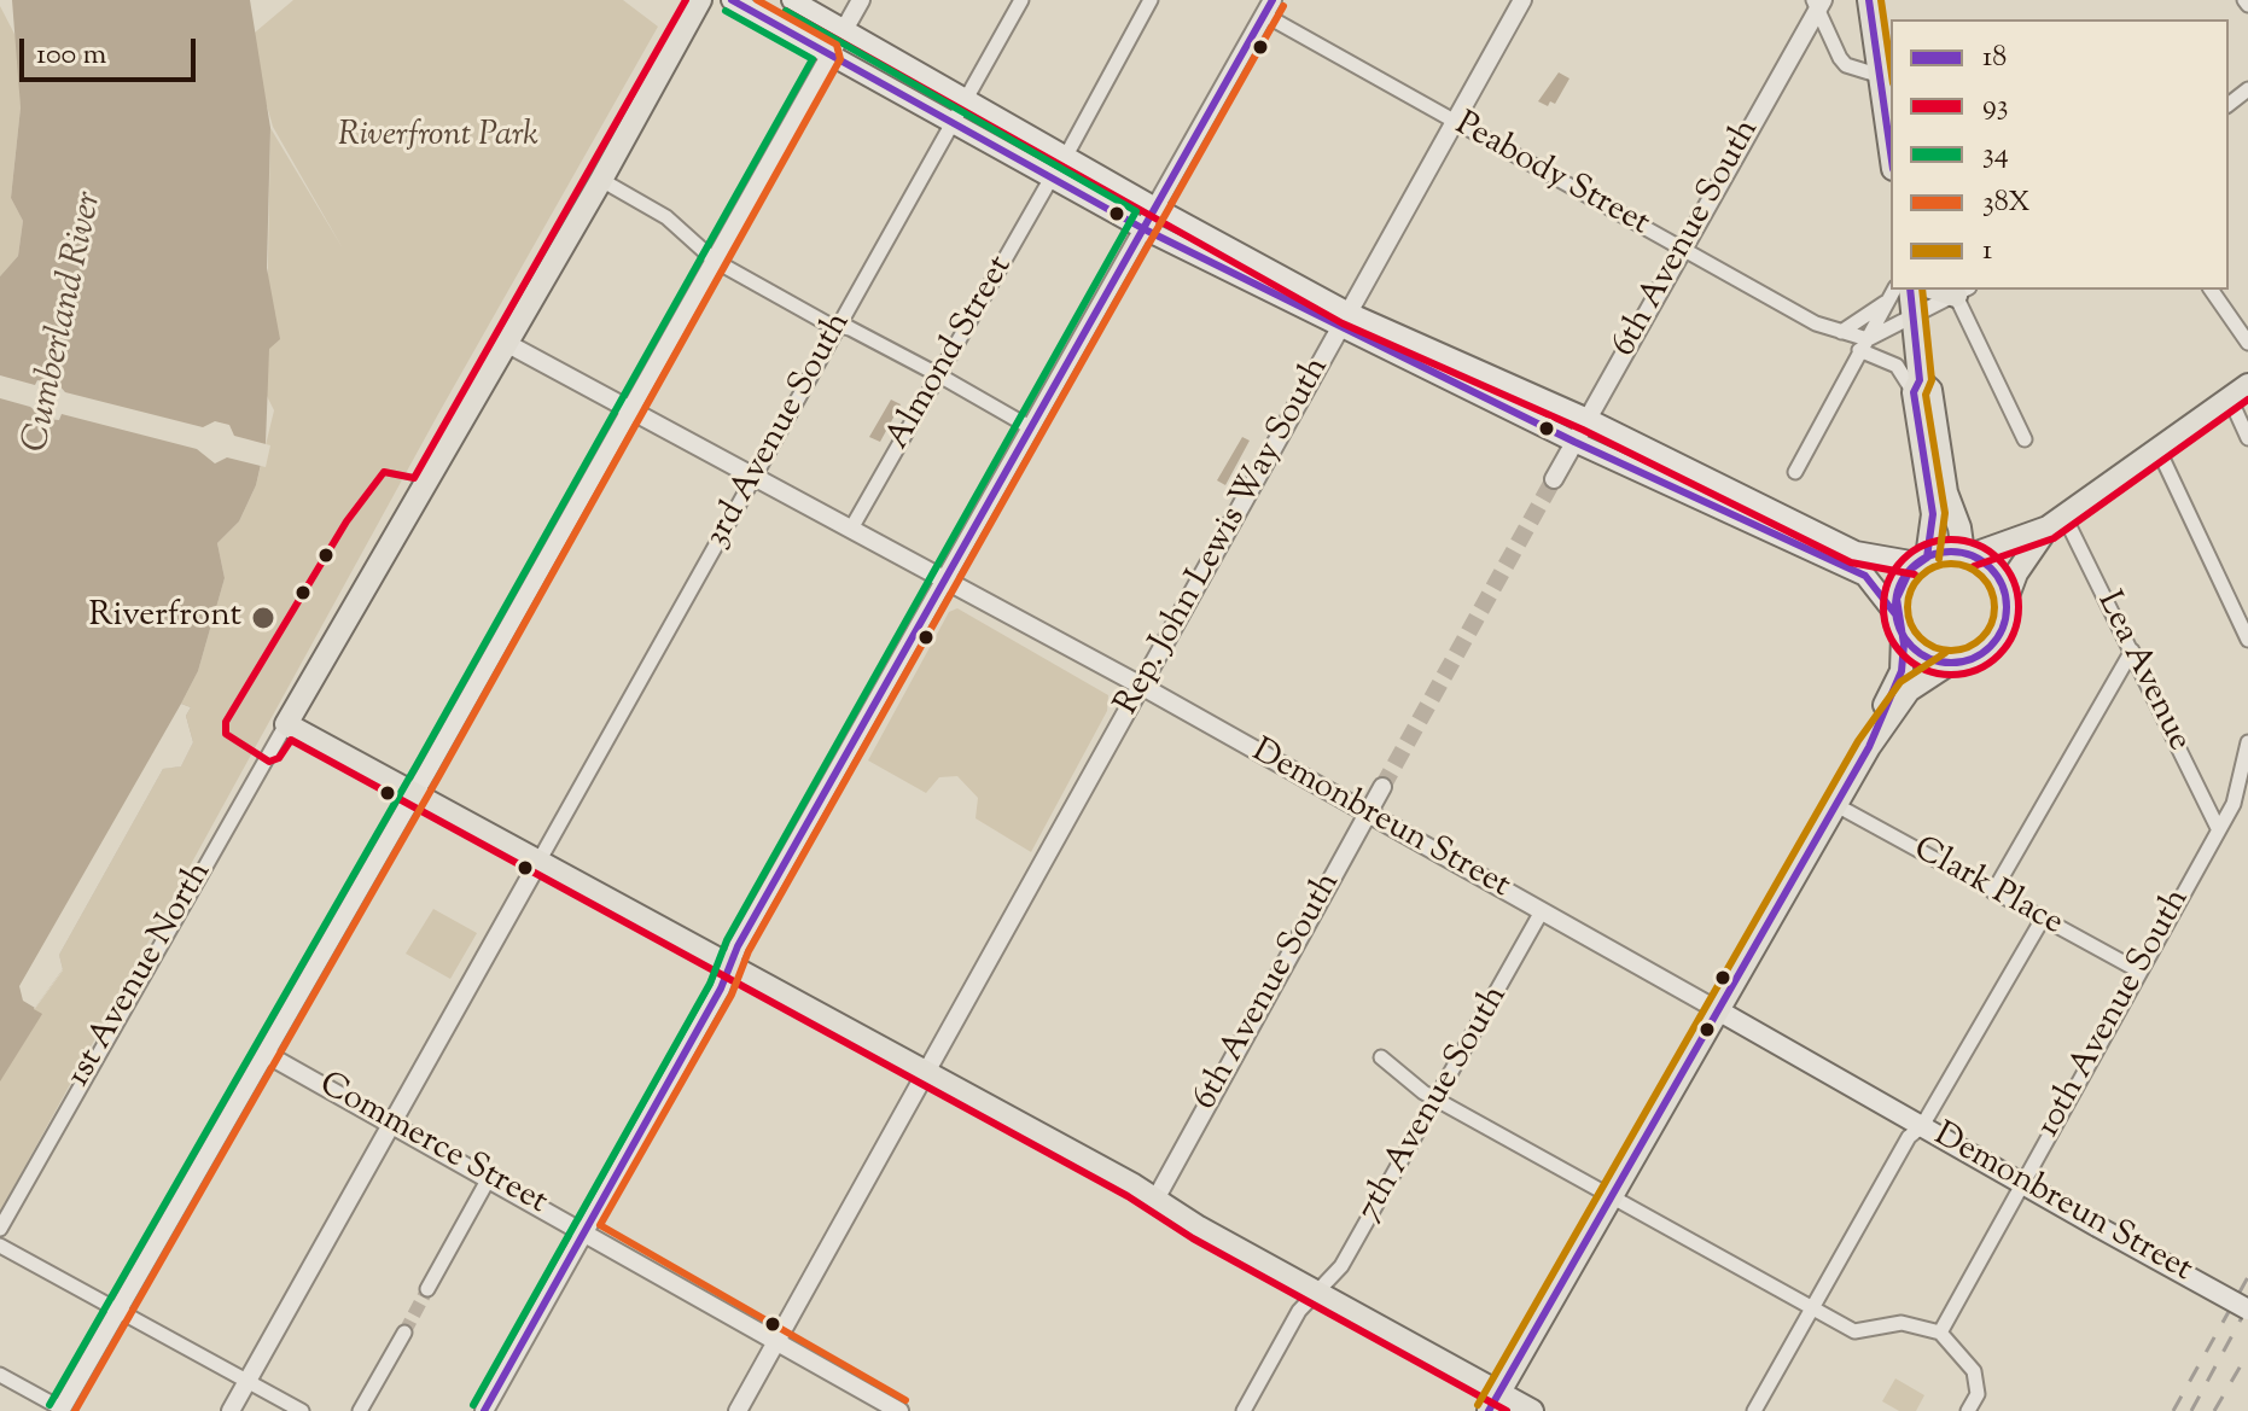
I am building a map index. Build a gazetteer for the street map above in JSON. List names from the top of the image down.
{
  "streets": {
    "main road": ["Demonbreun Street"],
    "street": [
      "Peabody Street",
      "6th Avenue South",
      "Almond Street",
      "3rd Avenue South",
      "Rep. John Lewis Way South",
      "Lea Avenue",
      "Clark Place",
      "1st Avenue North",
      "10th Avenue South",
      "7th Avenue South",
      "Commerce Street"
    ]
  },
  "crossings": [
    ["Peabody Street", "6th Avenue South"],
    ["Peabody Street", "Rep. John Lewis Way South"],
    ["6th Avenue South", "Demonbreun Street"],
    ["Almond Street", "Demonbreun Street"],
    ["3rd Avenue South", "Demonbreun Street"],
    ["Rep. John Lewis Way South", "Demonbreun Street"],
    ["Rep. John Lewis Way South", "Commerce Street"],
    ["Lea Avenue", "10th Avenue South"],
    ["Demonbreun Street", "10th Avenue South"],
    ["Demonbreun Street", "7th Avenue South"],
    ["Clark Place", "10th Avenue South"]
  ],
  "water": ["Cumberland River"],
  "parks": ["Riverfront Park"],
  "places": ["Riverfront"],
  "lines": [
    "transit line 18",
    "transit line 93",
    "transit line 38X",
    "transit line 1",
    "transit line 34"
  ],
  "legend": [
    "18",
    "93",
    "34",
    "38X",
    "1"
  ],
  "scale_bar": "100 m"
}
